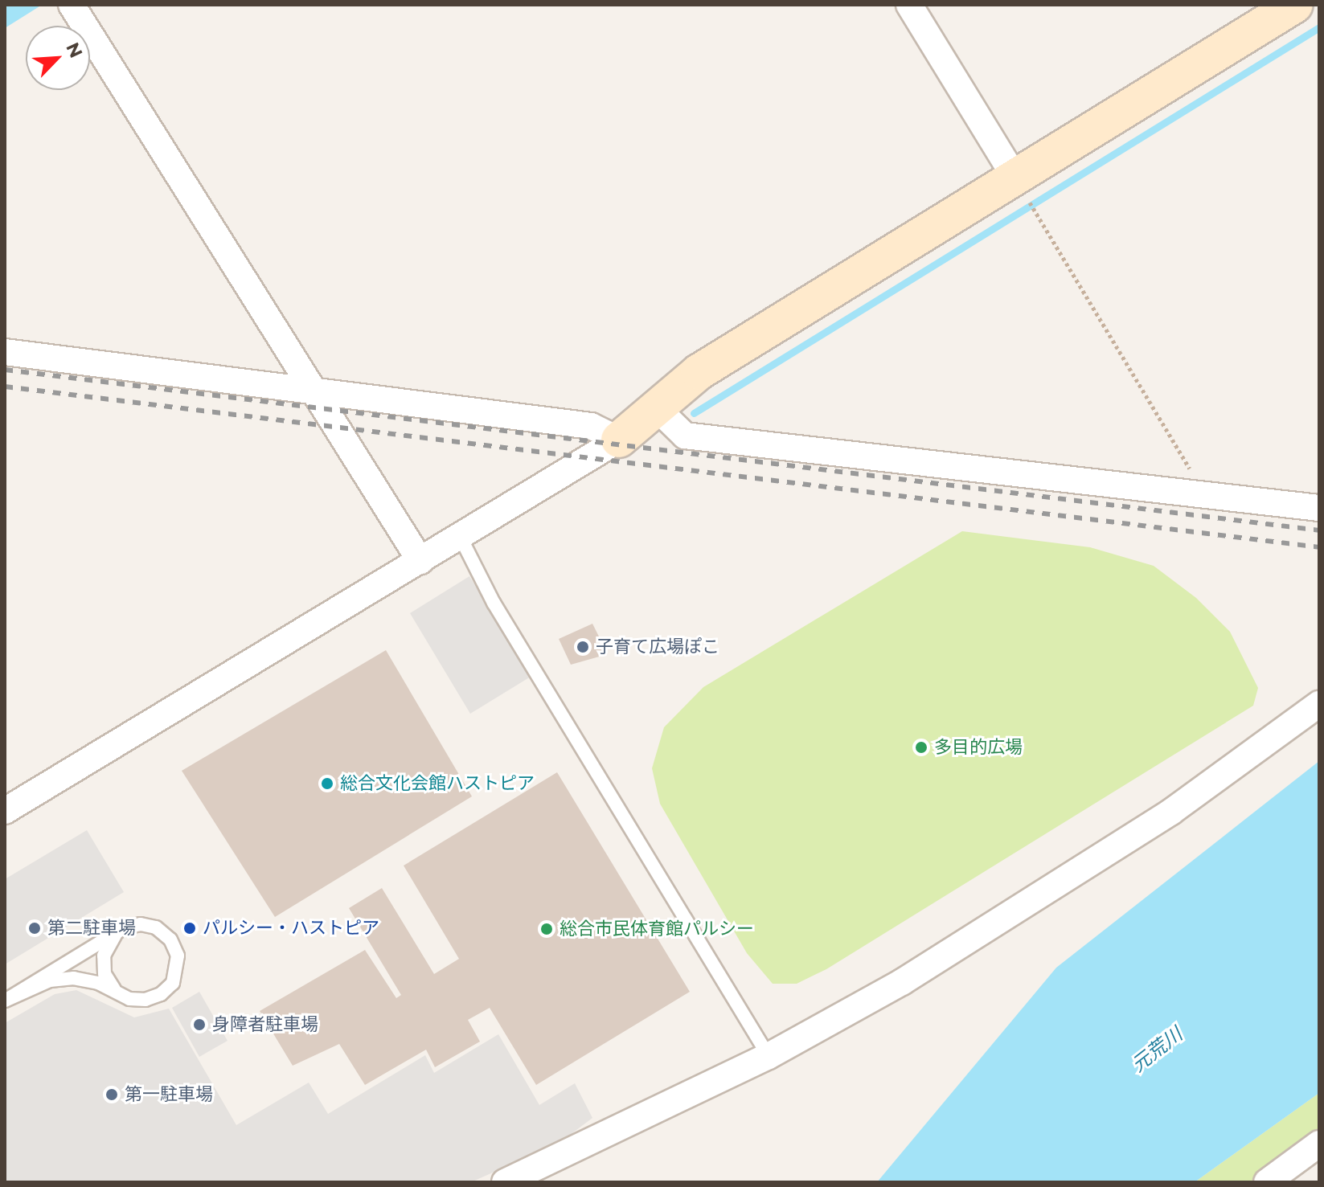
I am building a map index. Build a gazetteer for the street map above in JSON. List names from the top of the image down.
{
  "water": ["元荒川"],
  "places": [
    "子育て広場ぽこ",
    "多目的広場",
    "総合文化会館ハストピア",
    "第二駐車場",
    "パルシー・ハストピア",
    "総合市民体育館パルシー",
    "身障者駐車場",
    "第一駐車場"
  ],
  "north": "top right"
}
